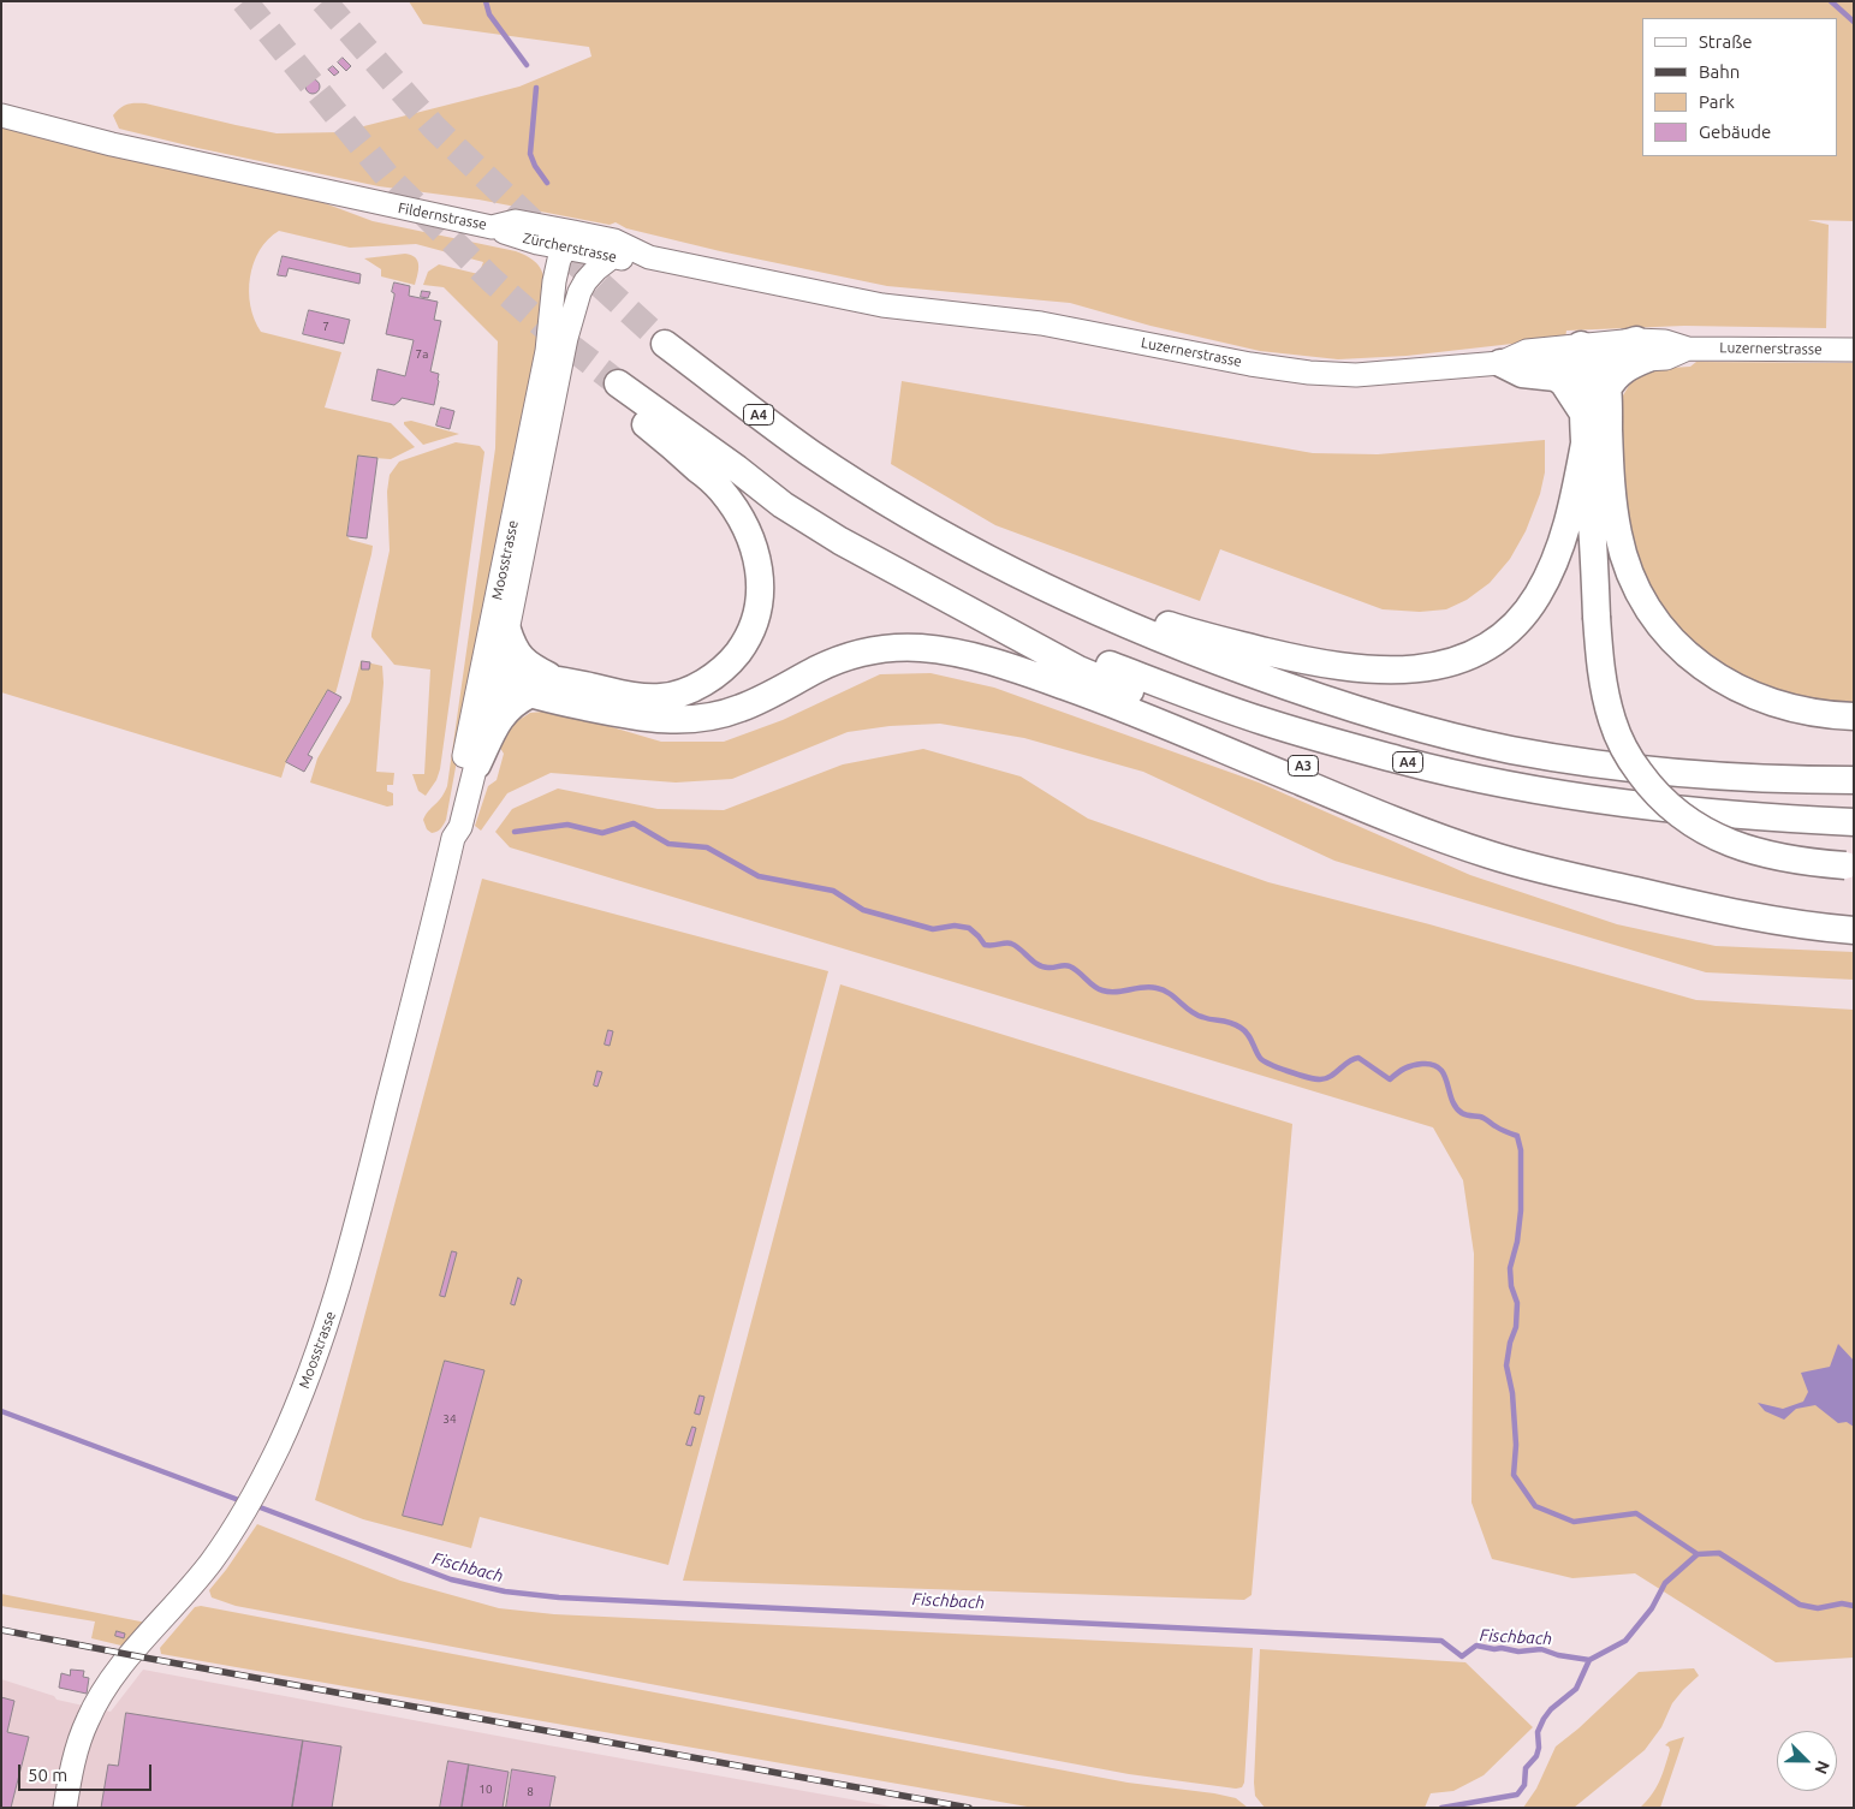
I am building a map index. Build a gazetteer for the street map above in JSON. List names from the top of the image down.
{
  "streets": {
    "highway": ["A4", "A3"],
    "main road": [
      "Fildernstrasse",
      "Zürcherstrasse",
      "Luzernerstrasse",
      "Moosstrasse"
    ]
  },
  "crossings": [
    ["Fildernstrasse", "Zürcherstrasse"],
    ["Zürcherstrasse", "Luzernerstrasse"],
    ["Zürcherstrasse", "Moosstrasse"],
    ["A4", "A3"]
  ],
  "water": ["Fischbach"],
  "house_numbers": [
    "7",
    "7a",
    "34",
    "10",
    "8"
  ],
  "legend": [
    "Straße",
    "Bahn",
    "Park",
    "Gebäude"
  ],
  "scale_bar": "50 m",
  "north": "bottom right"
}
